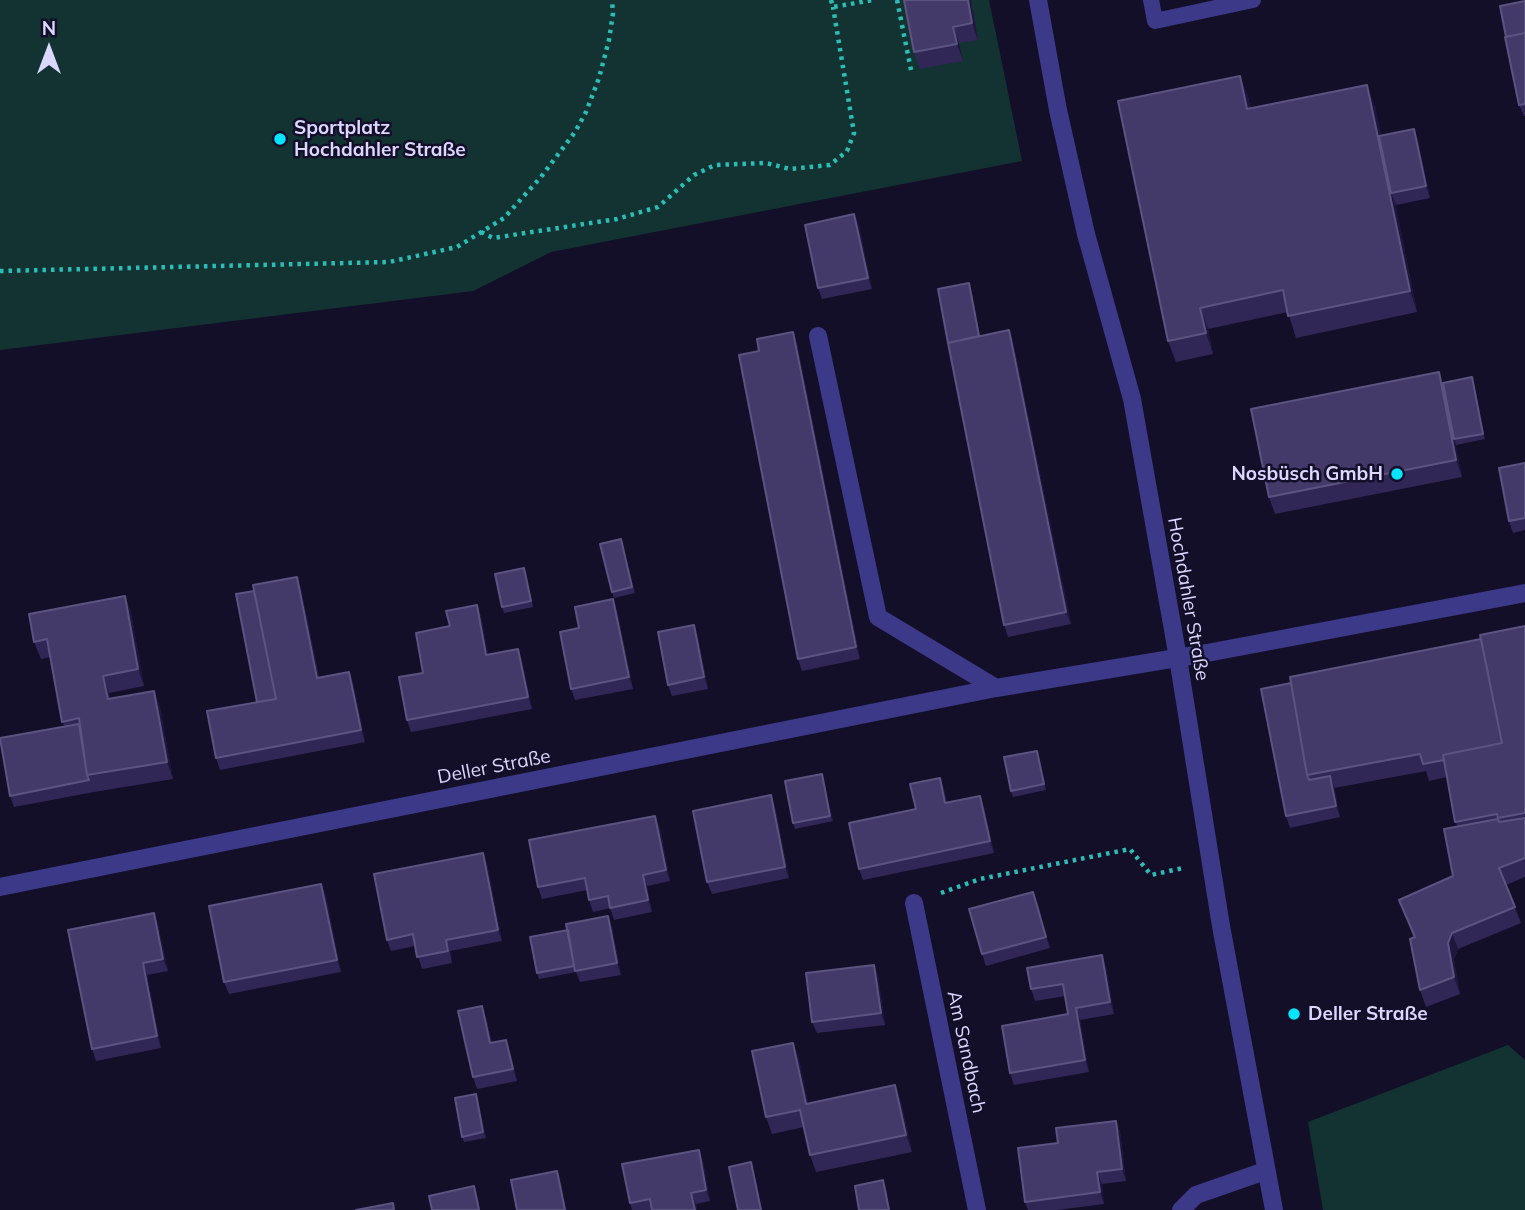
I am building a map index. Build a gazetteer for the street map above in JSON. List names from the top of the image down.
{
  "streets": {
    "street": ["Hochdahler Straße", "Deller Straße", "Am Sandbach"]
  },
  "crossings": [
    ["Hochdahler Straße", "Deller Straße"]
  ],
  "places": ["Sportplatz Hochdahler Straße", "Nosbüsch GmbH", "Deller Straße"],
  "north": "top"
}
